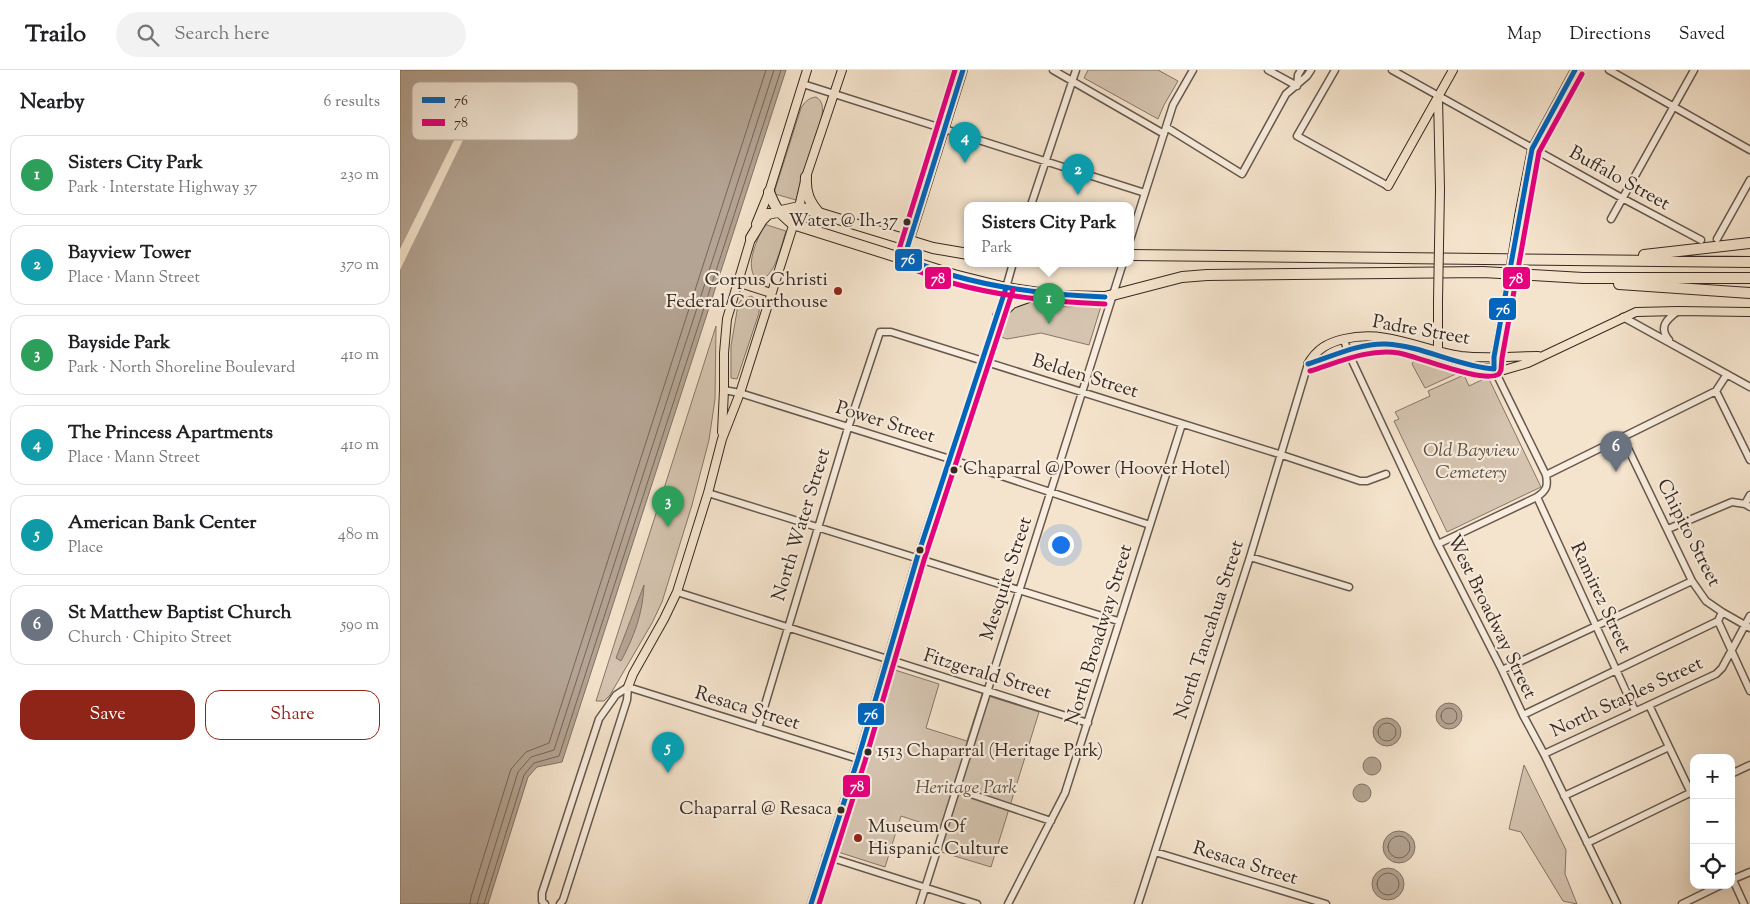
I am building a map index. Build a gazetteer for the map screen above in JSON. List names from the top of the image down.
{
  "streets": {
    "main road": ["Padre Street"],
    "street": [
      "Buffalo Street",
      "Belden Street",
      "Power Street",
      "North Water Street",
      "Chipito Street",
      "Mesquite Street",
      "Ramirez Street",
      "West Broadway Street",
      "North Tancahua Street",
      "North Broadway Street",
      "Fitzgerald Street",
      "North Staples Street",
      "Resaca Street"
    ]
  },
  "crossings": [
    ["Padre Street", "West Broadway Street"],
    ["Padre Street", "North Tancahua Street"],
    ["Belden Street", "North Water Street"],
    ["Belden Street", "Mesquite Street"],
    ["Belden Street", "North Tancahua Street"],
    ["Belden Street", "North Broadway Street"],
    ["Power Street", "North Water Street"],
    ["Power Street", "Mesquite Street"],
    ["Power Street", "North Broadway Street"],
    ["North Water Street", "Fitzgerald Street"],
    ["North Water Street", "Resaca Street"],
    ["Mesquite Street", "Fitzgerald Street"],
    ["Ramirez Street", "North Staples Street"],
    ["West Broadway Street", "North Staples Street"],
    ["North Tancahua Street", "Resaca Street"],
    ["North Broadway Street", "Fitzgerald Street"]
  ],
  "parks": ["Old Bayview Cemetery", "Heritage Park"],
  "places": [
    "Water @ Ih-37",
    "Corpus Christi Federal Courthouse",
    "Chaparral @ Power (Hoover Hotel)",
    "1513 Chaparral (Heritage Park)",
    "Chaparral @ Resaca",
    "Museum Of Hispanic Culture"
  ],
  "lines": ["transit line 76", "transit line 78"],
  "legend": ["76", "78"],
  "page": {
    "header": "Trailo",
    "search": "Search here",
    "nav": ["Map", "Directions", "Saved"],
    "heading": ["Nearby", "6 results"],
    "pins": [
      "4",
      "2",
      "1",
      "6",
      "3",
      "5"
    ],
    "list": [
      {
        "mark": "1",
        "name": "Sisters City Park",
        "note": "Park · Interstate Highway 37",
        "value": "230 m"
      },
      {
        "mark": "2",
        "name": "Bayview Tower",
        "note": "Place · Mann Street",
        "value": "370 m"
      },
      {
        "mark": "3",
        "name": "Bayside Park",
        "note": "Park · North Shoreline Boulevard",
        "value": "410 m"
      },
      {
        "mark": "4",
        "name": "The Princess Apartments",
        "note": "Place · Mann Street",
        "value": "410 m"
      },
      {
        "mark": "5",
        "name": "American Bank Center",
        "note": "Place",
        "value": "480 m"
      },
      {
        "mark": "6",
        "name": "St Matthew Baptist Church",
        "note": "Church · Chipito Street",
        "value": "590 m"
      }
    ],
    "popup": ["Sisters City Park", "Park"],
    "buttons": ["Save", "Share"],
    "map_buttons": ["+", "−"]
  }
}
